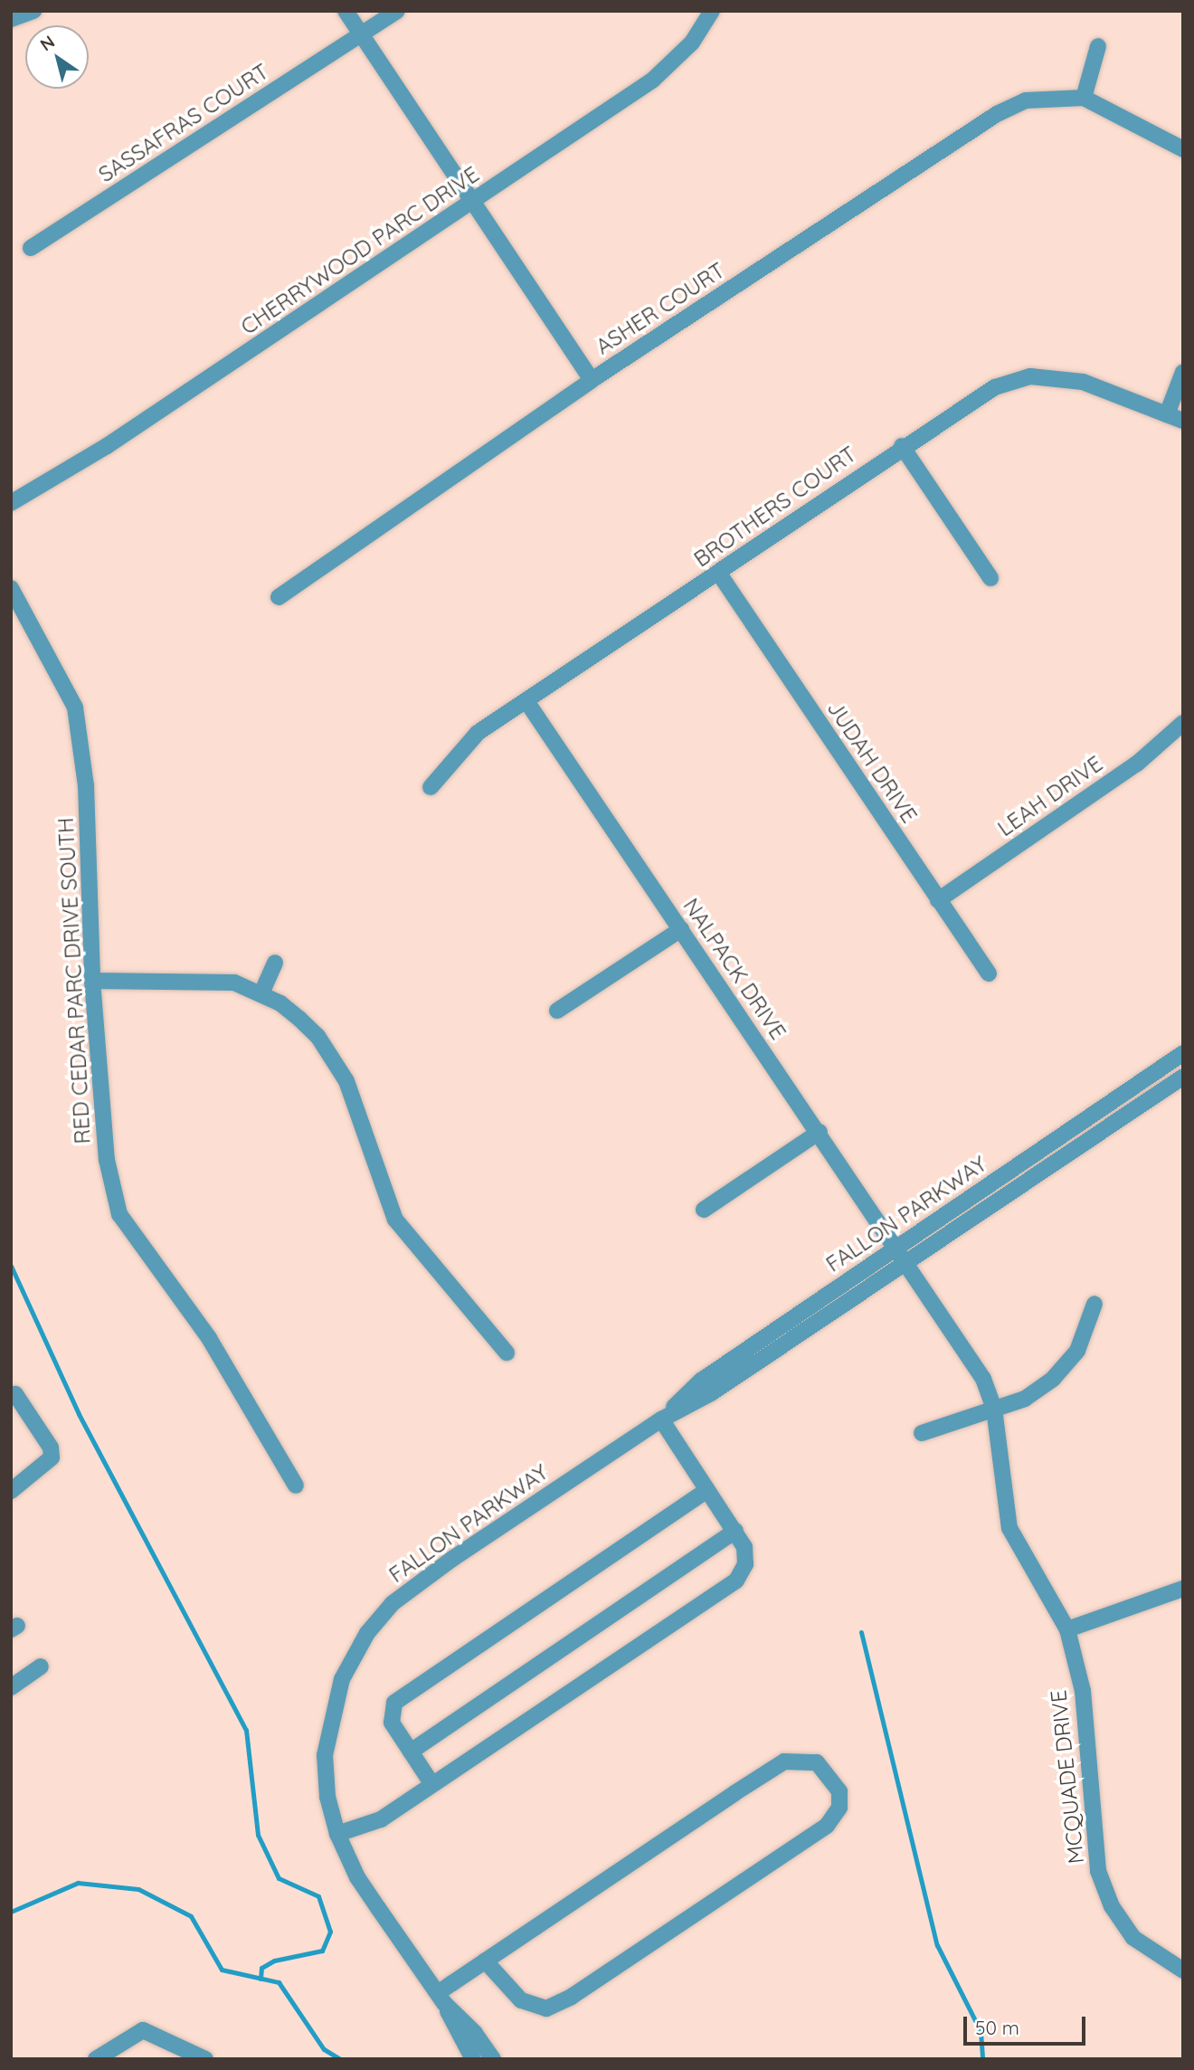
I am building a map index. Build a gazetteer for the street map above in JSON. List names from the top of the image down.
{
  "streets": {
    "street": [
      "SASSAFRAS COURT",
      "CHERRYWOOD PARC DRIVE",
      "ASHER COURT",
      "BROTHERS COURT",
      "JUDAH DRIVE",
      "LEAH DRIVE",
      "NALPACK DRIVE",
      "RED CEDAR PARC DRIVE SOUTH",
      "FALLON PARKWAY",
      "MCQUADE DRIVE"
    ]
  },
  "crossings": [
    ["BROTHERS COURT", "JUDAH DRIVE"],
    ["BROTHERS COURT", "NALPACK DRIVE"],
    ["JUDAH DRIVE", "LEAH DRIVE"],
    ["NALPACK DRIVE", "FALLON PARKWAY"],
    ["NALPACK DRIVE", "MCQUADE DRIVE"],
    ["FALLON PARKWAY", "MCQUADE DRIVE"]
  ],
  "scale_bar": "50 m",
  "north": "top left"
}
